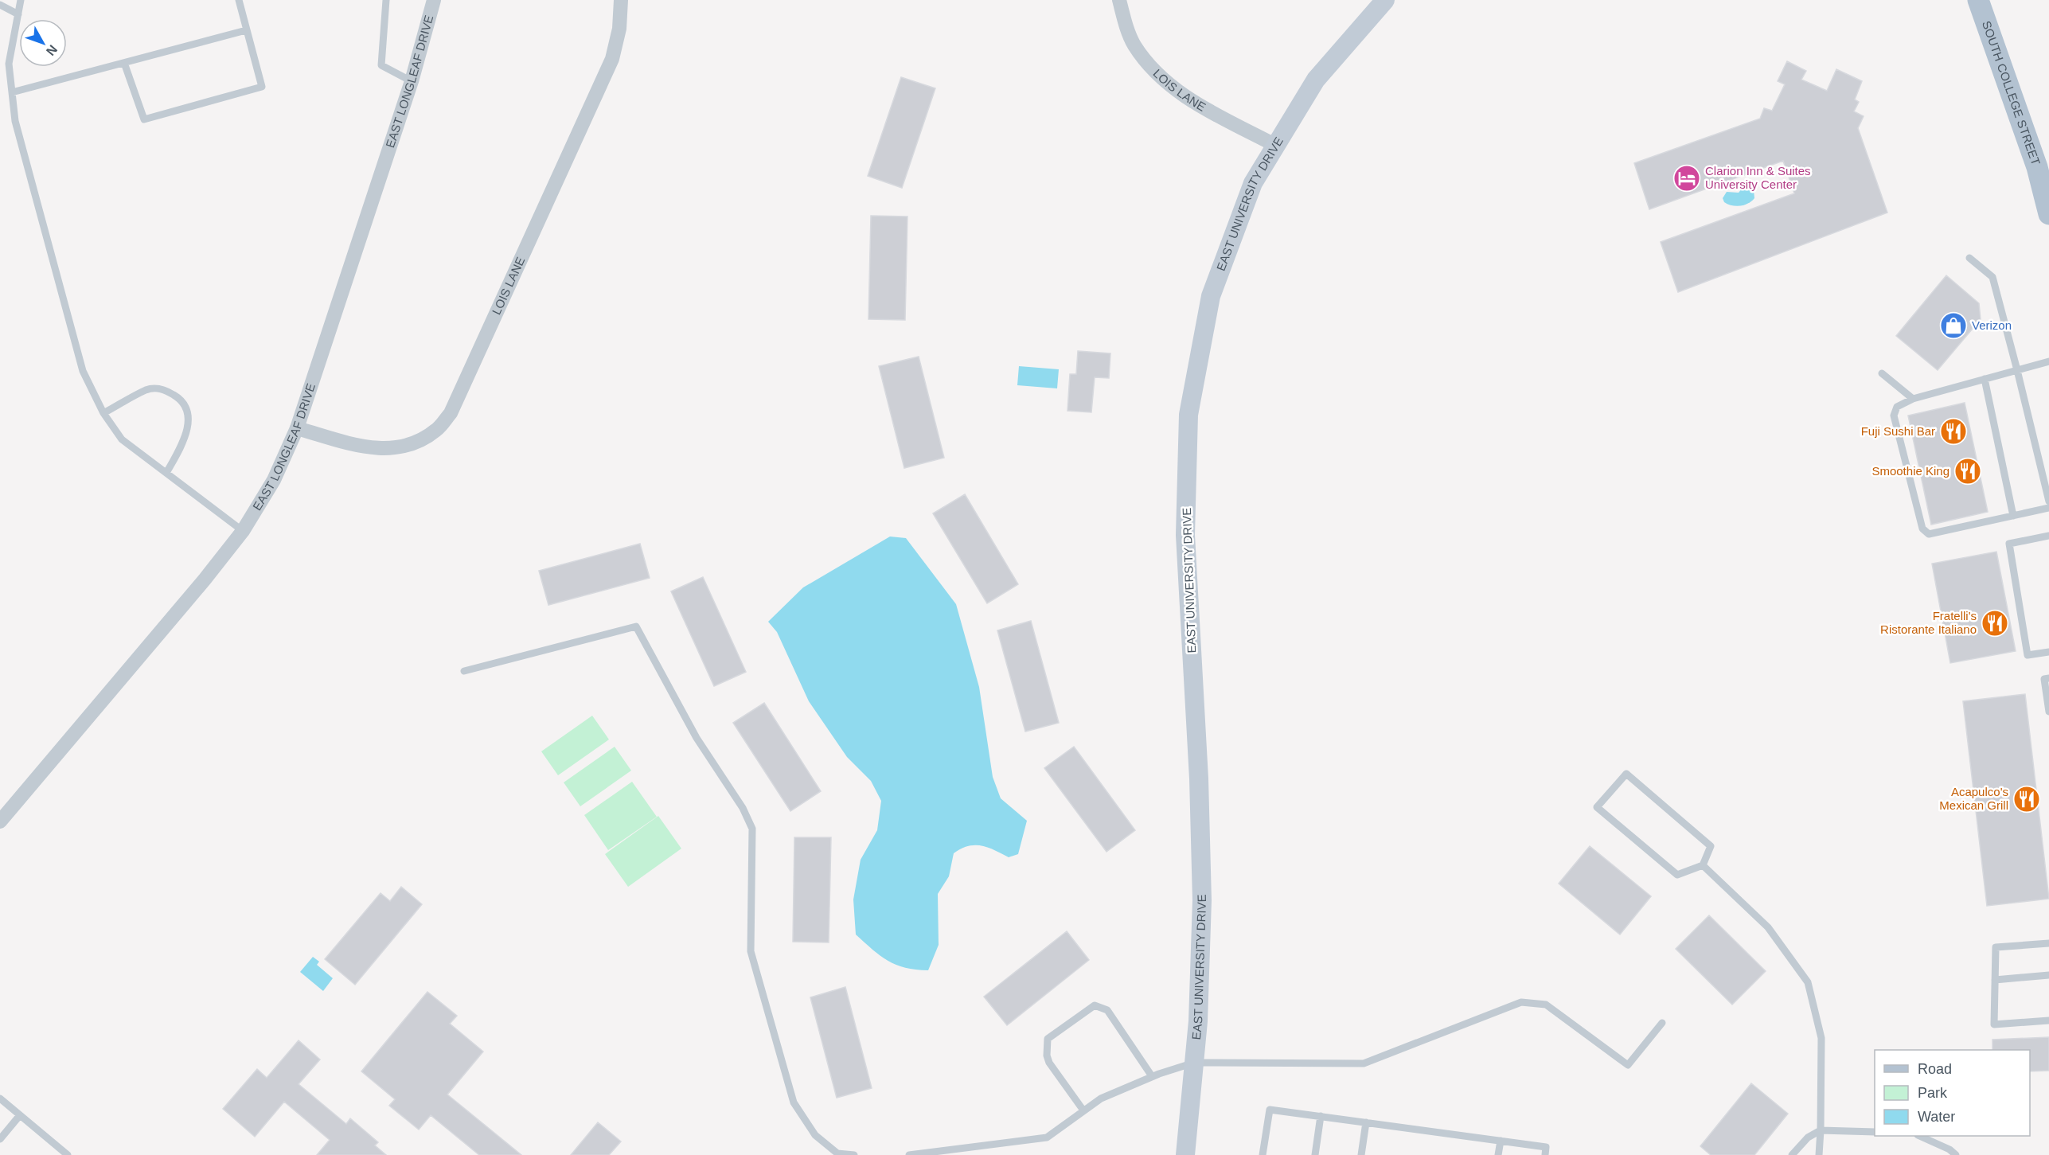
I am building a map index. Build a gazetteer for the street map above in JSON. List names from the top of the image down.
{
  "streets": {
    "main road": ["SOUTH COLLEGE STREET", "EAST UNIVERSITY DRIVE"],
    "street": ["EAST LONGLEAF DRIVE", "LOIS LANE"]
  },
  "crossings": [
    ["EAST LONGLEAF DRIVE", "LOIS LANE"],
    ["LOIS LANE", "EAST UNIVERSITY DRIVE"]
  ],
  "places": {
    "hotel": ["Clarion Inn & Suites University Center"],
    "shop": ["Verizon"],
    "restaurant": [
      "Fuji Sushi Bar",
      "Smoothie King",
      "Fratelli's Ristorante Italiano",
      "Acapulco's Mexican Grill"
    ]
  },
  "legend": ["Road", "Park", "Water"],
  "north": "bottom right"
}
